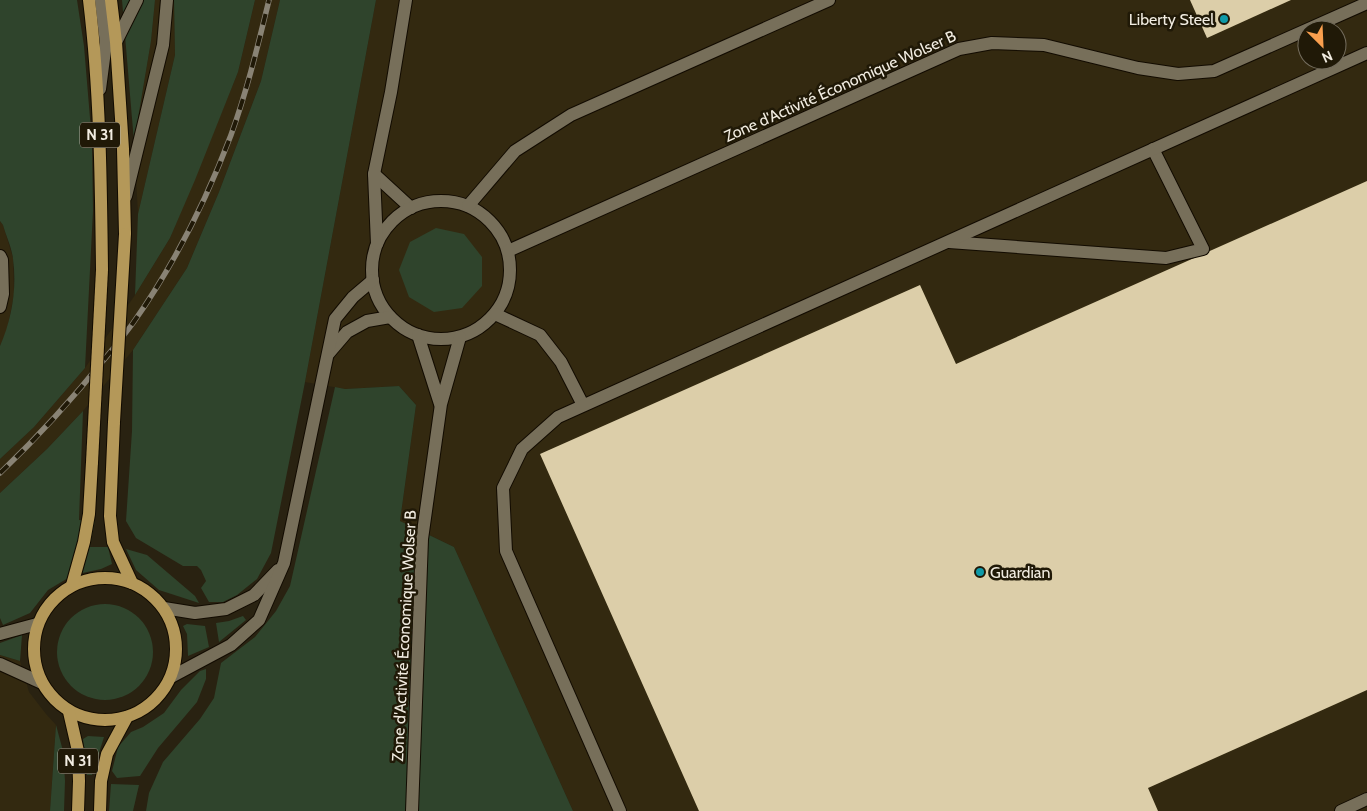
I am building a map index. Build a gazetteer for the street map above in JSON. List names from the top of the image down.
{
  "streets": {
    "main road": ["N 31"],
    "lane": ["Zone d'Activité Économique Wolser B"]
  },
  "places": ["Liberty Steel", "Guardian"],
  "north": "bottom right"
}
